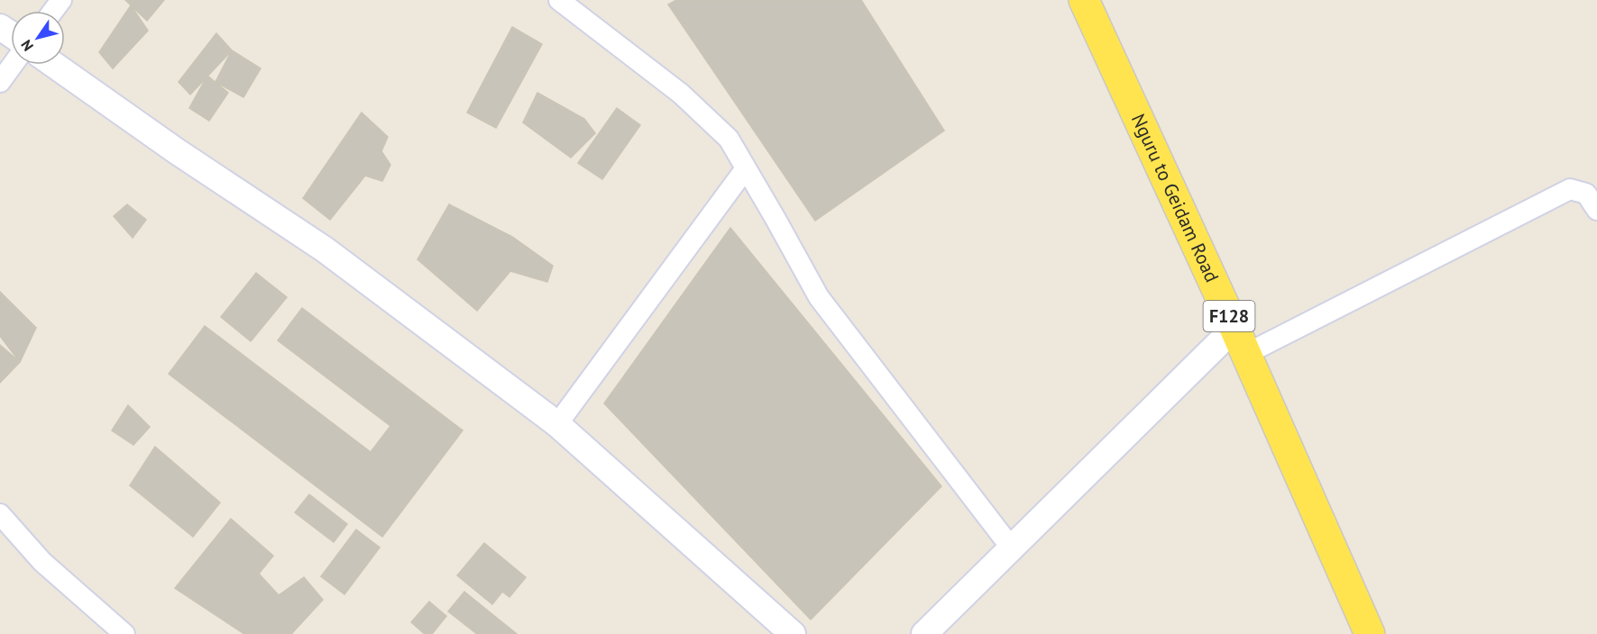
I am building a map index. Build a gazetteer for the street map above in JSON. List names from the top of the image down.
{
  "streets": {
    "main road": ["Nguru to Geidam Road", "F128"]
  },
  "north": "bottom left"
}
